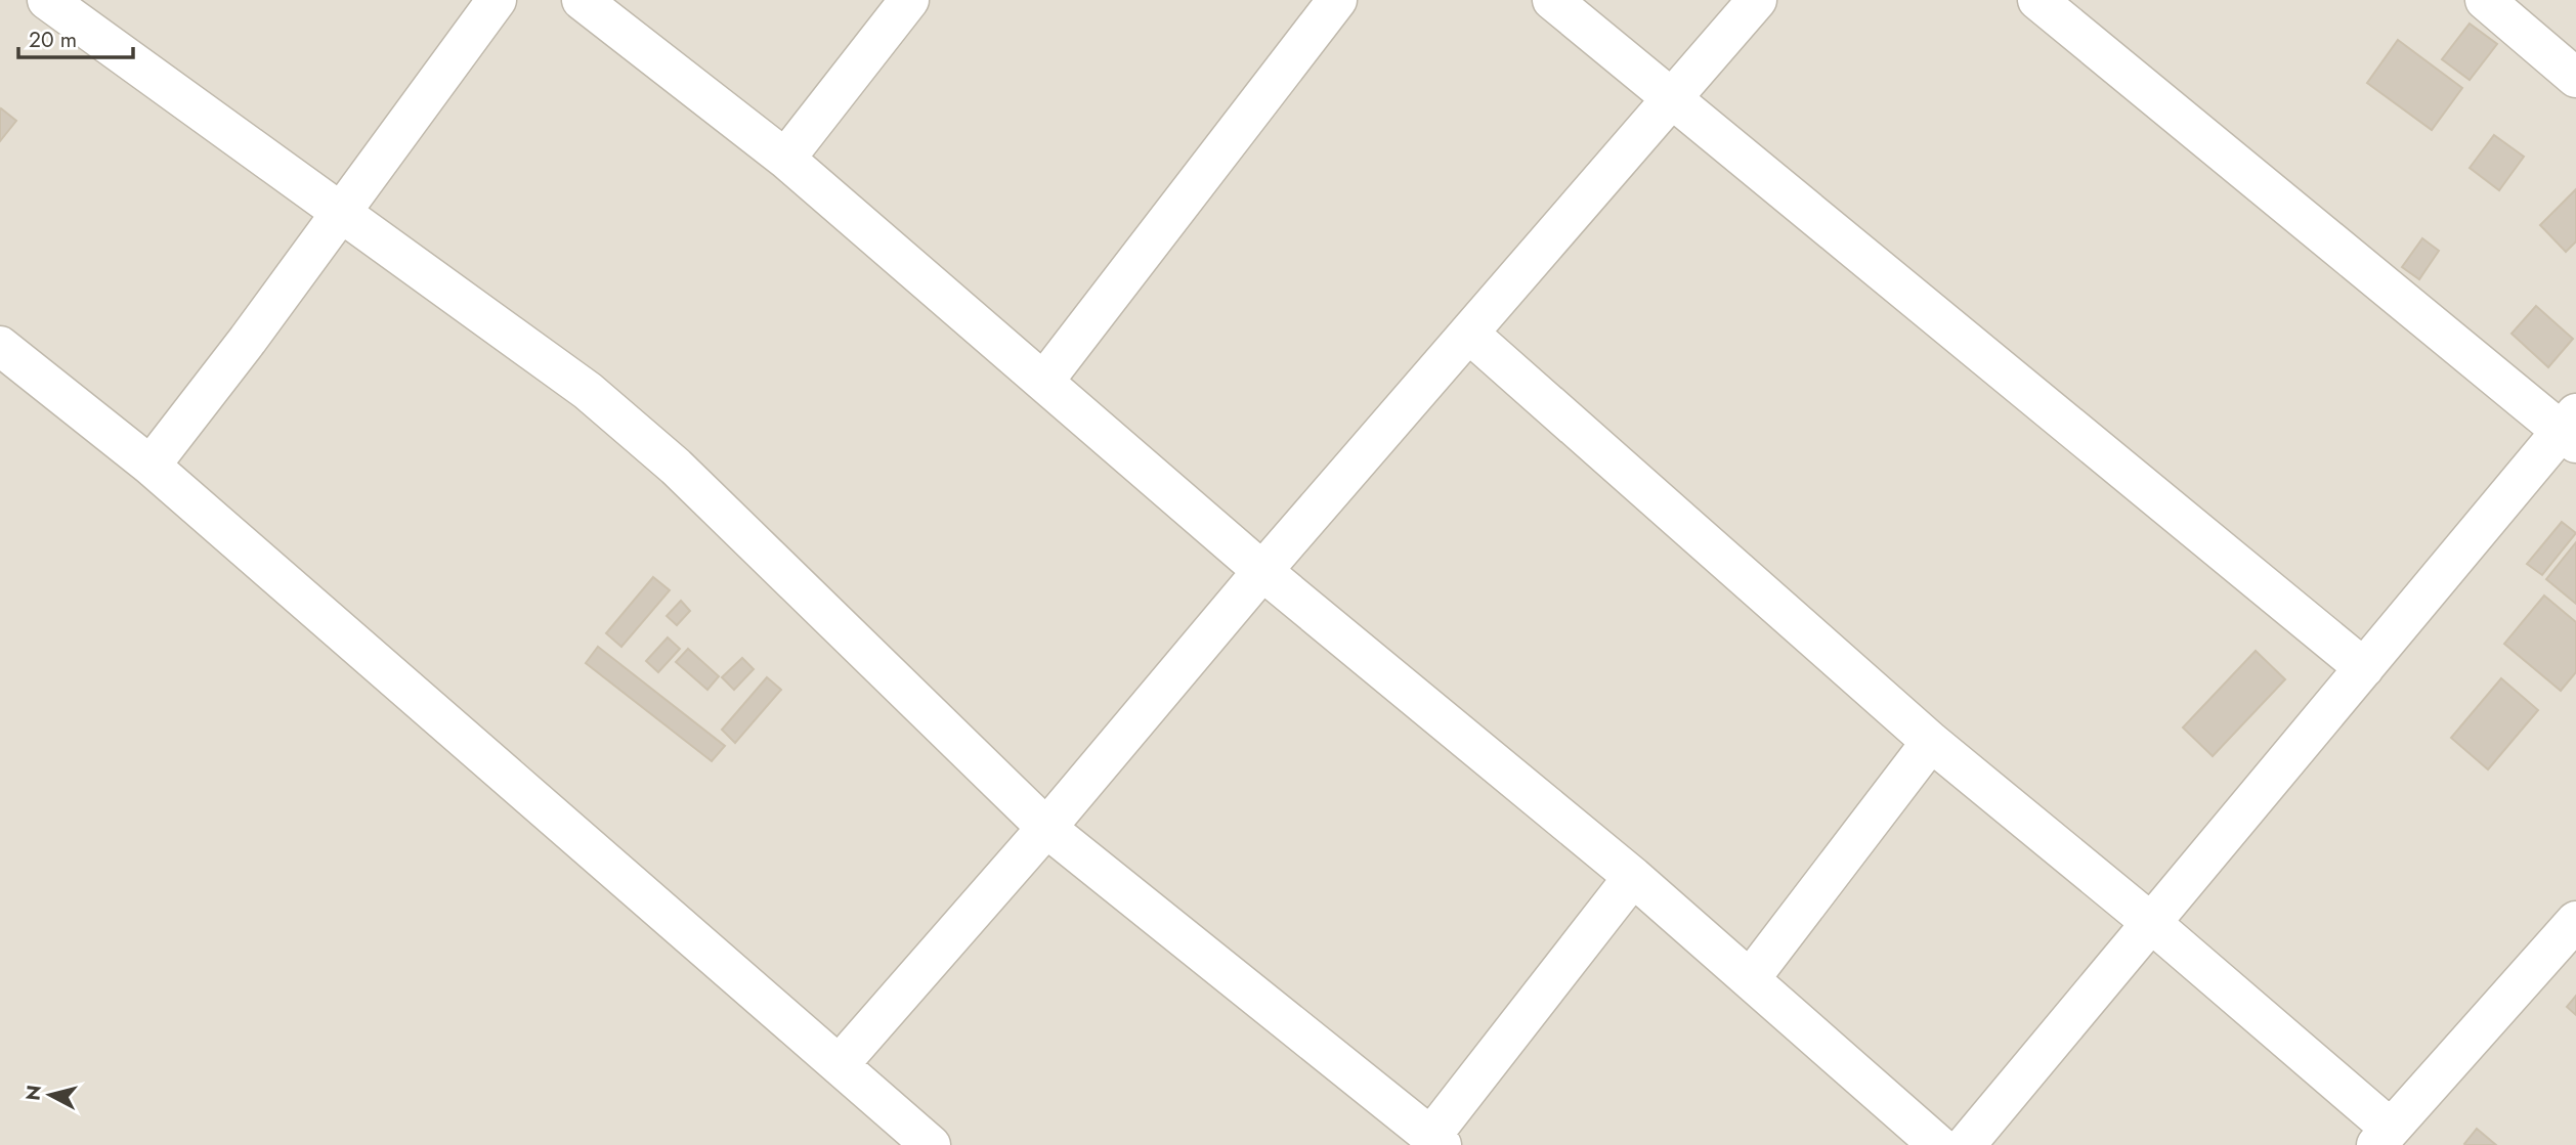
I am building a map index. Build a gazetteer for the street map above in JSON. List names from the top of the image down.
{
  "scale_bar": "20 m",
  "north": "left"
}
